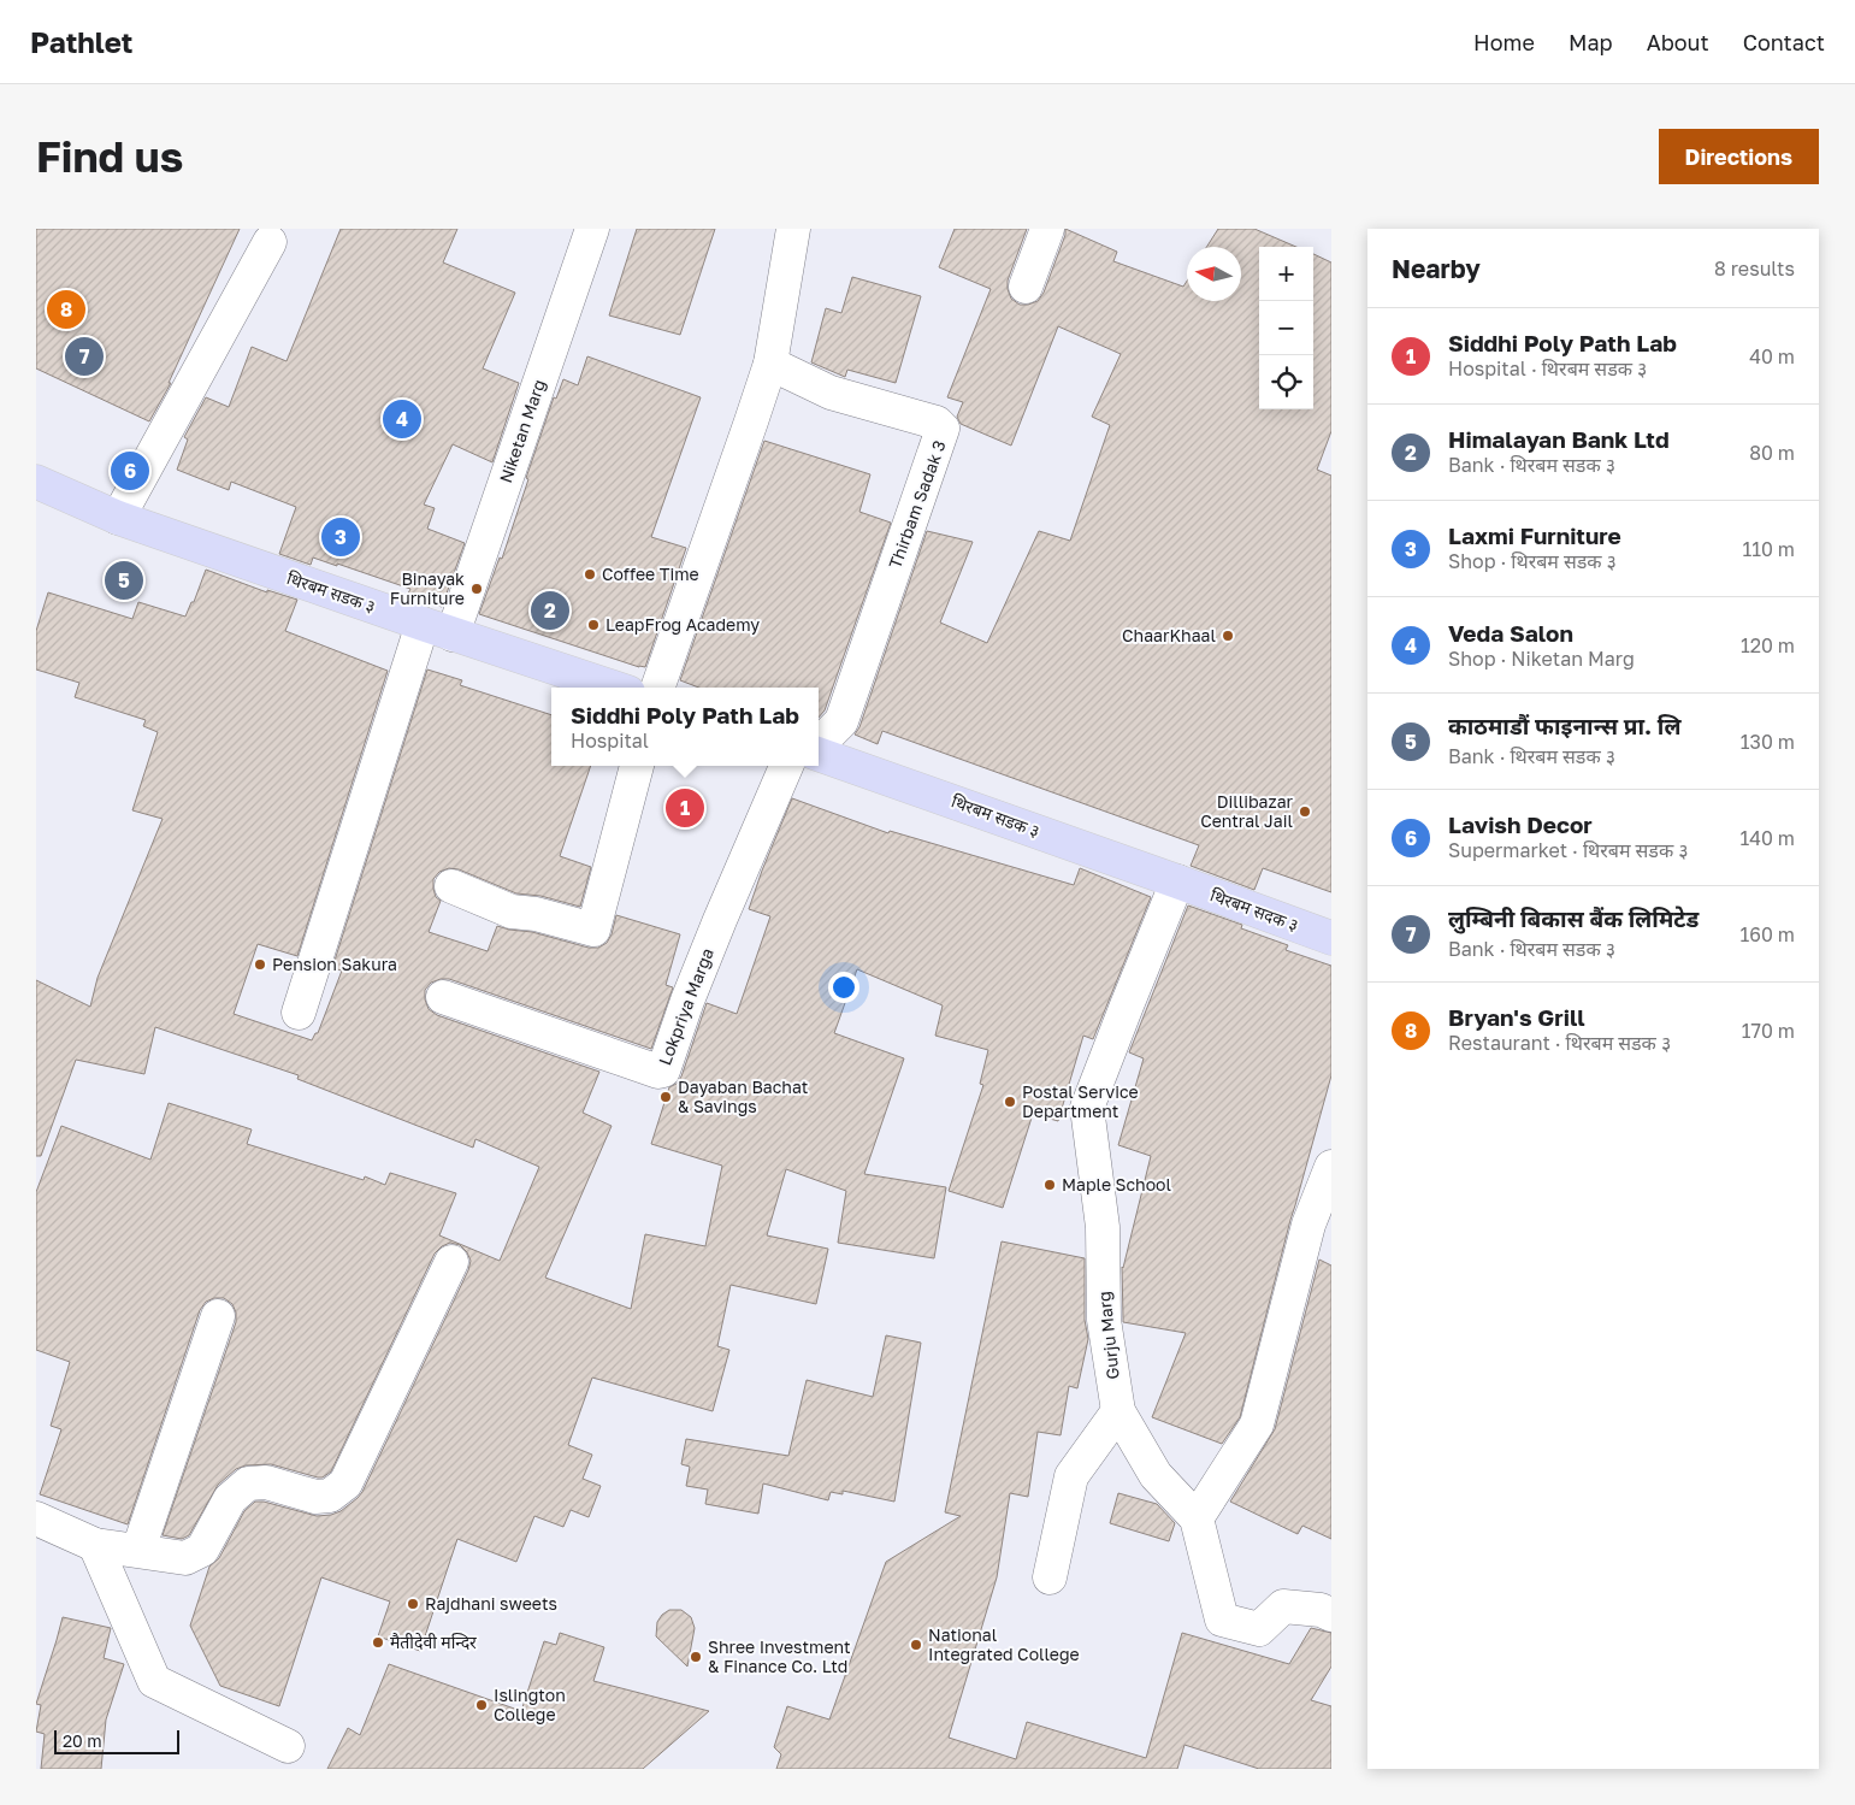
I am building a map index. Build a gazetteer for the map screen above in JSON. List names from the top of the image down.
{
  "streets": {
    "main road": ["थिरबम सडक ३", "थिरबम सदक ३"],
    "street": [
      "Niketan Marg",
      "Thirbam Sadak 3",
      "Lokpriya Marga",
      "Gurju Marg"
    ]
  },
  "crossings": [
    ["Niketan Marg", "थिरबम सडक ३"],
    ["थिरबम सडक ३", "थिरबम सदक ३"],
    ["थिरबम सडक ३", "Gurju Marg"],
    ["थिरबम सदक ३", "Gurju Marg"]
  ],
  "places": [
    "Coffee Time",
    "Binayak Furniture",
    "LeapFrog Academy",
    "ChaarKhaal",
    "Dillibazar Central Jail",
    "Pension Sakura",
    "Dayaban Bachat & Savings",
    "Postal Service Department",
    "Maple School",
    "Rajdhani sweets",
    "मैतीदेवी मन्दिर",
    "National Integrated College",
    "Shree Investment & Finance Co. Ltd",
    "Islington College"
  ],
  "scale_bar": "20 m",
  "north": "left",
  "page": {
    "header": "Pathlet",
    "nav": [
      "Home",
      "Map",
      "About",
      "Contact"
    ],
    "buttons": "Directions",
    "title": "Find us",
    "heading": ["Nearby", "8 results"],
    "map_buttons": ["+", "−"],
    "pins": [
      "8",
      "7",
      "4",
      "6",
      "3",
      "5",
      "2",
      "1"
    ],
    "list": [
      {
        "mark": "1",
        "name": "Siddhi Poly Path Lab",
        "note": "Hospital · थिरबम सडक ३",
        "value": "40 m"
      },
      {
        "mark": "2",
        "name": "Himalayan Bank Ltd",
        "note": "Bank · थिरबम सडक ३",
        "value": "80 m"
      },
      {
        "mark": "3",
        "name": "Laxmi Furniture",
        "note": "Shop · थिरबम सडक ३",
        "value": "110 m"
      },
      {
        "mark": "4",
        "name": "Veda Salon",
        "note": "Shop · Niketan Marg",
        "value": "120 m"
      },
      {
        "mark": "5",
        "name": "काठमाडौं फाइनान्स प्रा. लि",
        "note": "Bank · थिरबम सडक ३",
        "value": "130 m"
      },
      {
        "mark": "6",
        "name": "Lavish Decor",
        "note": "Supermarket · थिरबम सडक ३",
        "value": "140 m"
      },
      {
        "mark": "7",
        "name": "लुम्बिनी बिकास बैंक लिमिटेड",
        "note": "Bank · थिरबम सडक ३",
        "value": "160 m"
      },
      {
        "mark": "8",
        "name": "Bryan's Grill",
        "note": "Restaurant · थिरबम सडक ३",
        "value": "170 m"
      }
    ],
    "popup": ["Siddhi Poly Path Lab", "Hospital"],
    "scale": "20 m"
  }
}
